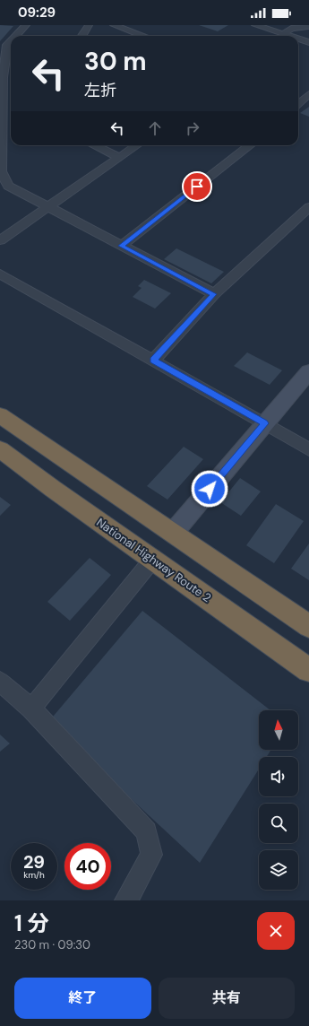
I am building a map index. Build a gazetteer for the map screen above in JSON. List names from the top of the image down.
{
  "streets": {
    "highway": ["National Highway Route 2"]
  },
  "north": "top",
  "page": {
    "status": "09:29",
    "turn": ["30 m", "左折"],
    "speed": "29 km/h",
    "limit": "40",
    "heading": ["1 分", "230 m · 09:30"],
    "buttons": ["終了", "共有"]
  }
}
